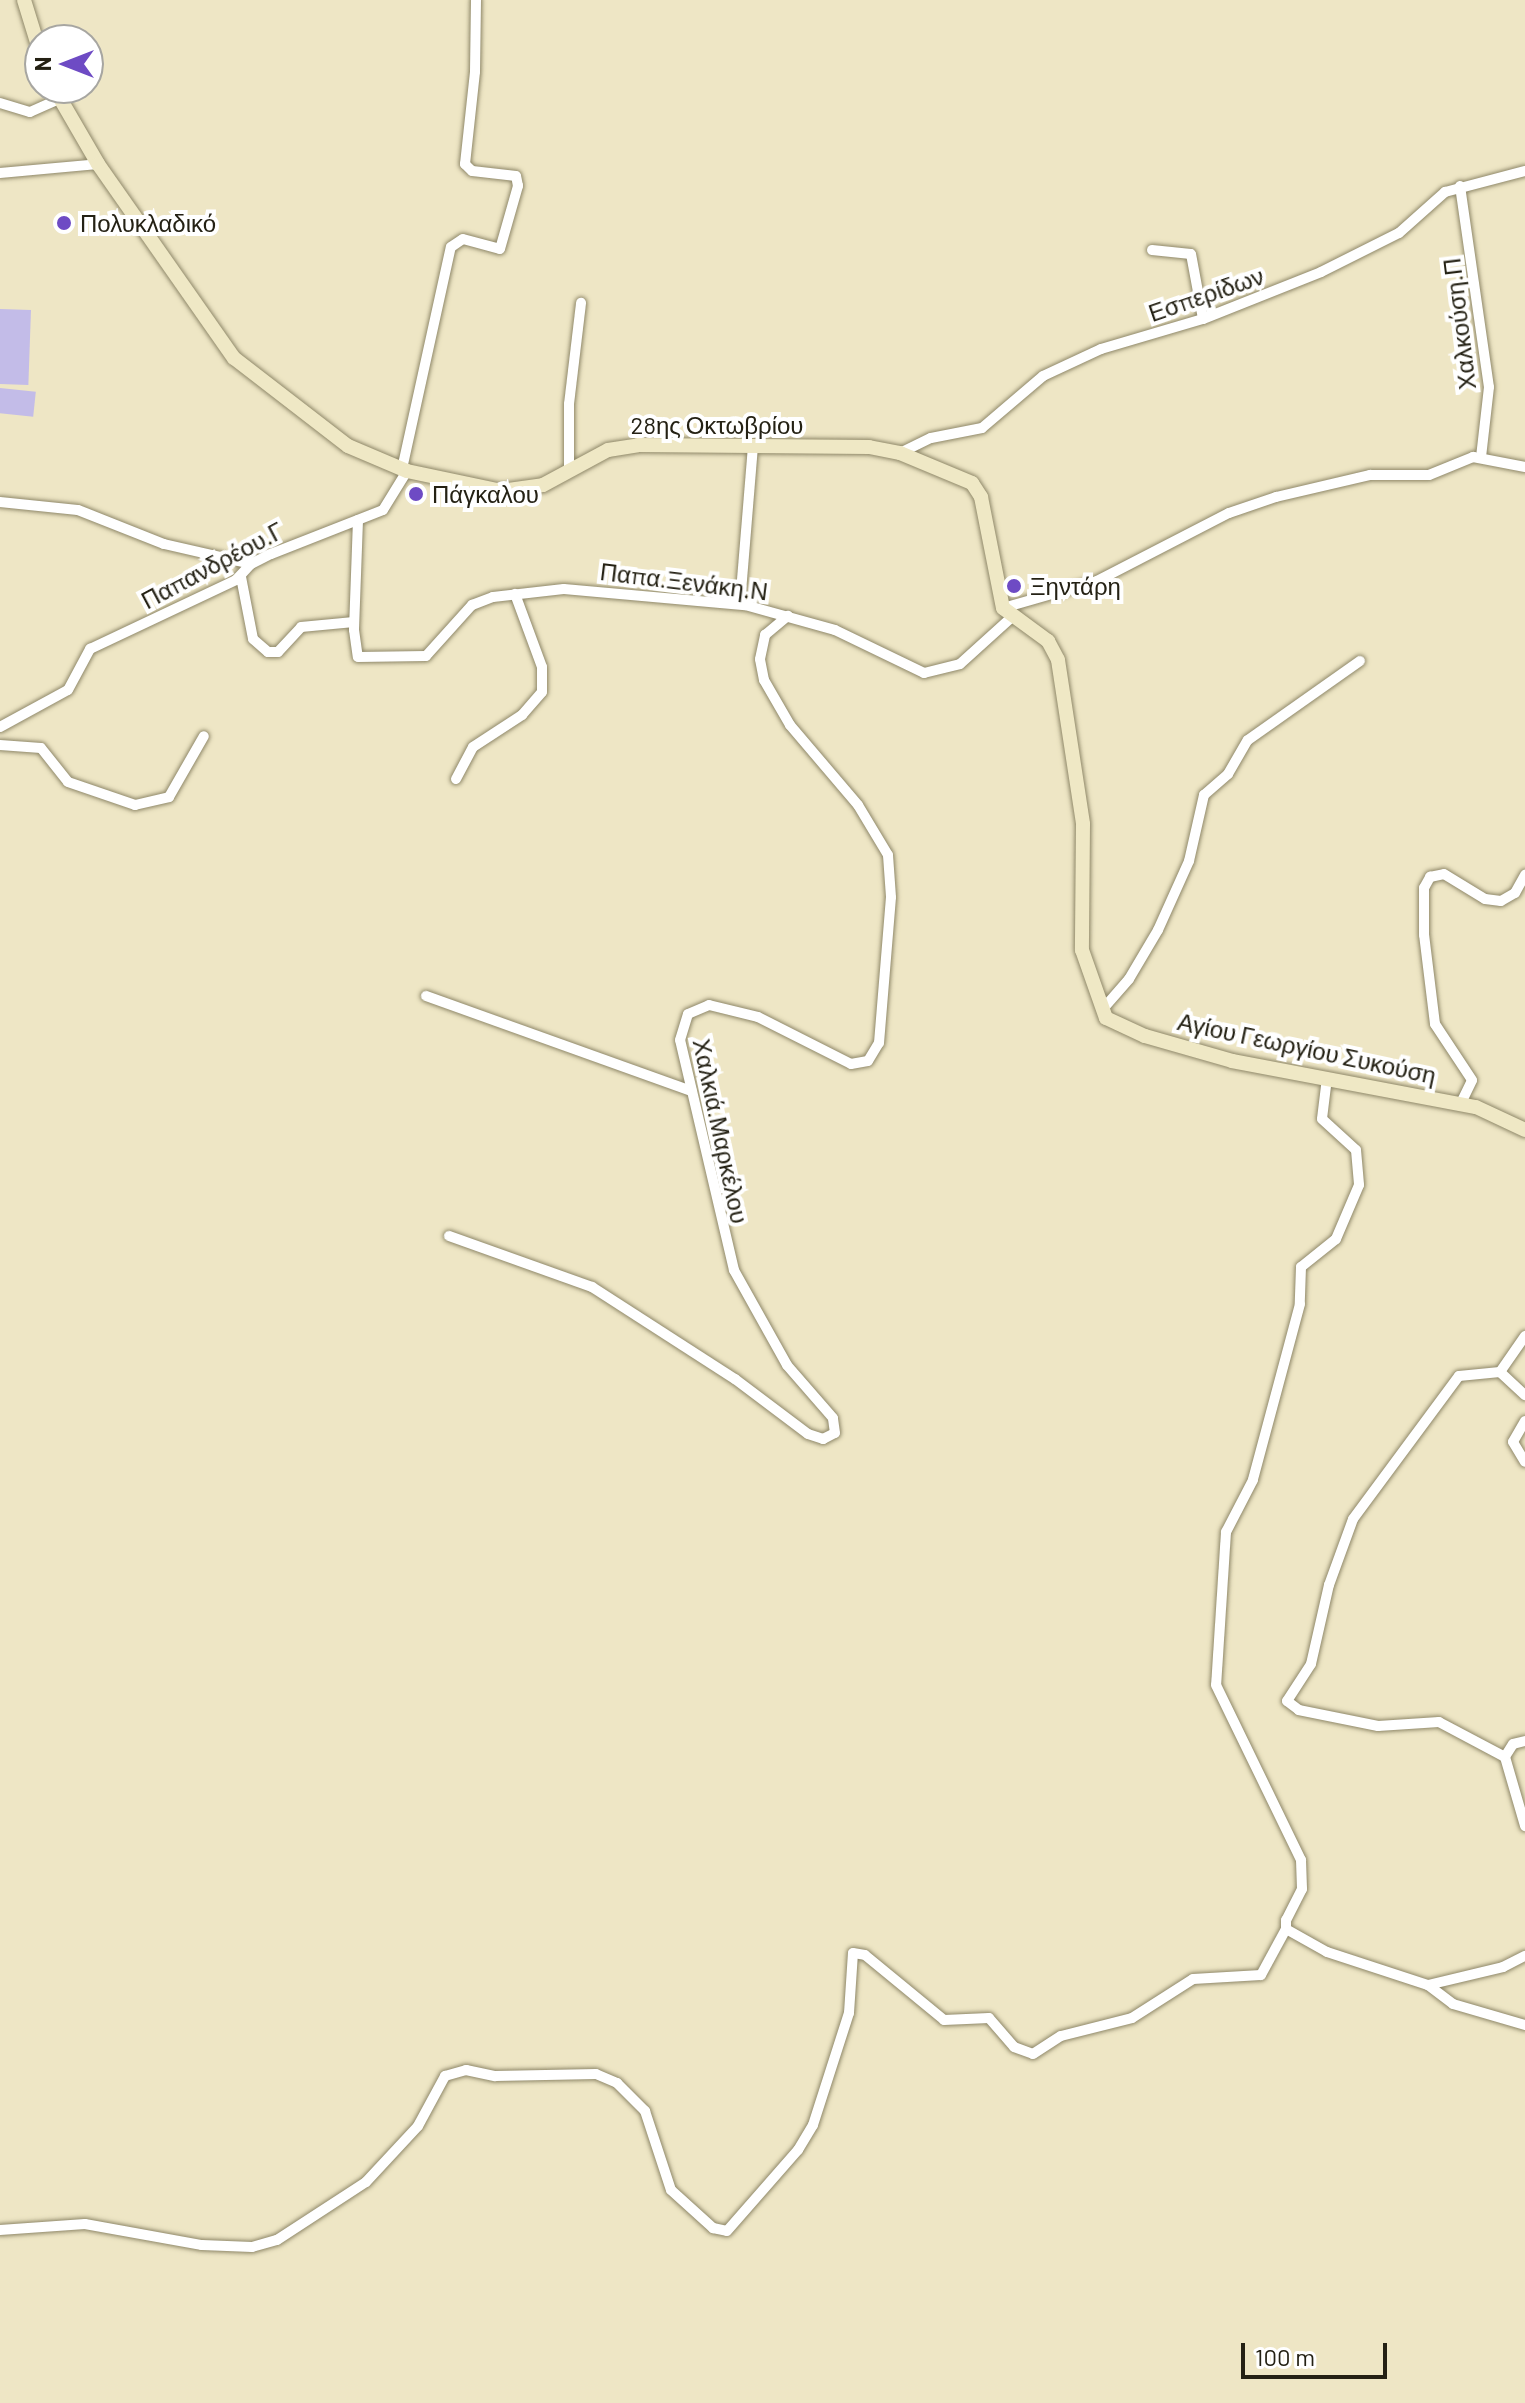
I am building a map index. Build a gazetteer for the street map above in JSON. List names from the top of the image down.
{
  "streets": {
    "main road": ["28ης Οκτωβρίου", "Αγίου Γεωργίου Συκούση"],
    "street": [
      "Εσπερίδων",
      "Χαλκούση.Π",
      "Παπανδρέου.Γ",
      "Παπα.Ξενάκη.Ν",
      "Χαλκιά.Μαρκέλου"
    ]
  },
  "crossings": [
    ["Εσπερίδων", "Χαλκούση.Π"],
    ["Εσπερίδων", "28ης Οκτωβρίου"],
    ["28ης Οκτωβρίου", "Παπανδρέου.Γ"],
    ["Παπα.Ξενάκη.Ν", "Χαλκιά.Μαρκέλου"]
  ],
  "places": ["Πολυκλαδικό", "Πάγκαλου", "Ξηντάρη"],
  "scale_bar": "100 m",
  "north": "left"
}
